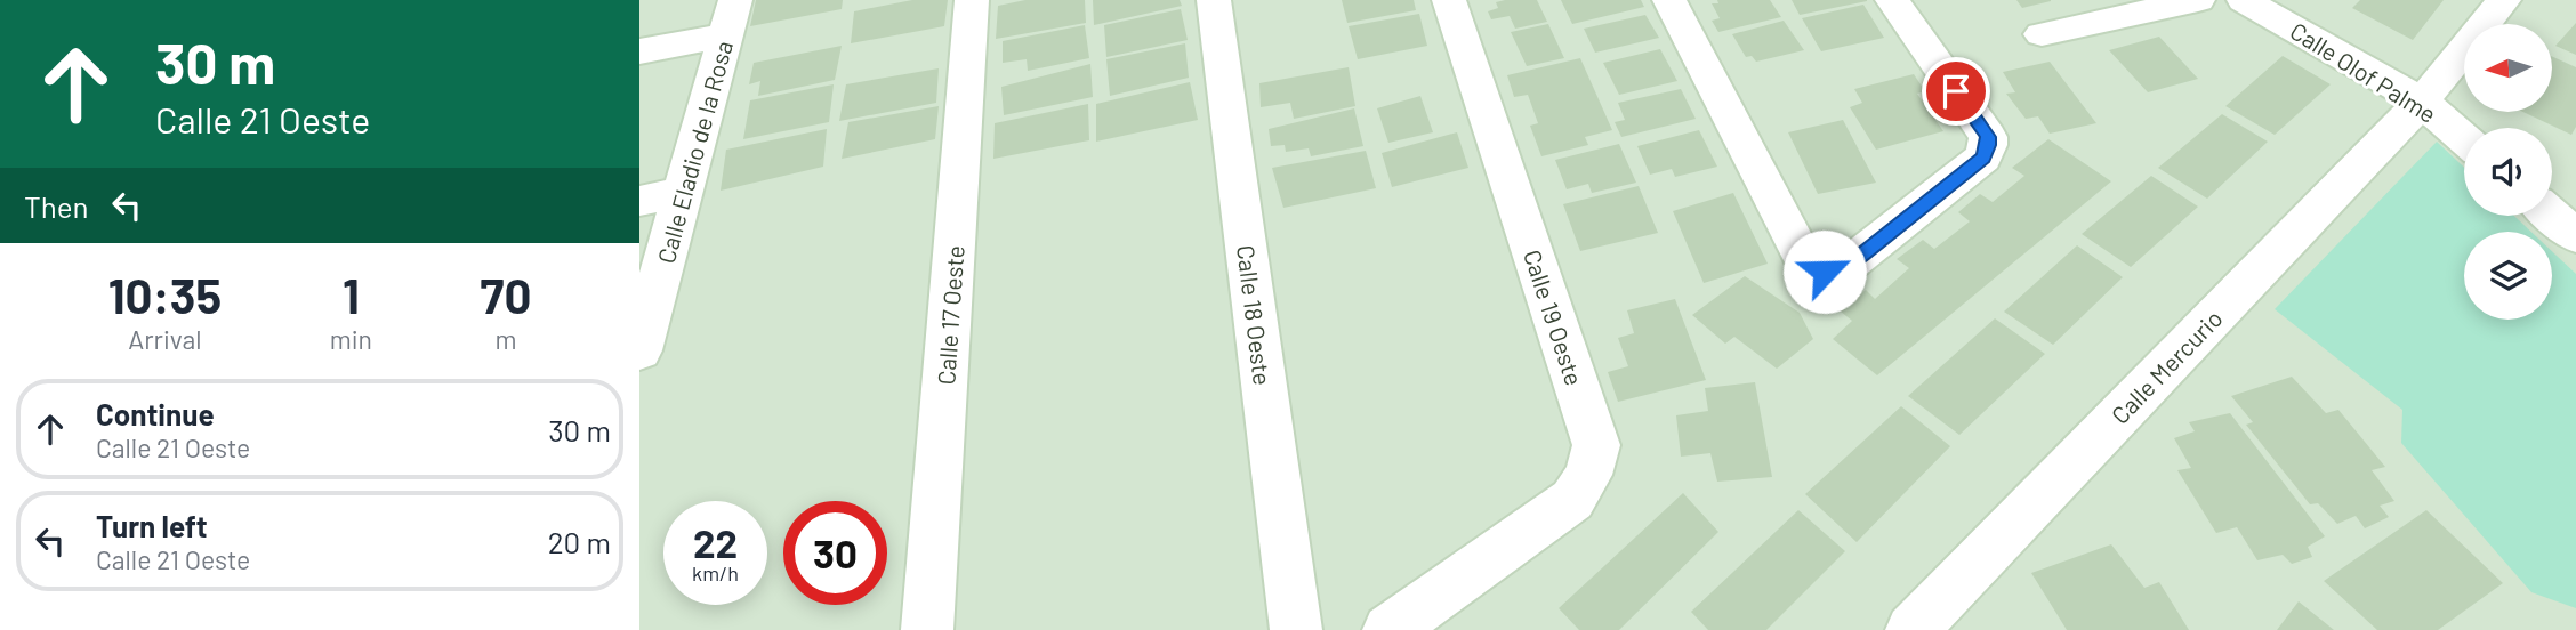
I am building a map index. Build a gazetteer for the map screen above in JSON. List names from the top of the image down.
{
  "streets": {
    "street": [
      "Calle Olof Palme",
      "Calle Eladio de la Rosa",
      "Calle 17 Oeste",
      "Calle 18 Oeste",
      "Calle 19 Oeste",
      "Calle Mercurio"
    ]
  },
  "crossings": [
    ["Calle Olof Palme", "Calle Mercurio"]
  ],
  "north": "left",
  "page": {
    "turn": ["30 m", "Calle 21 Oeste"],
    "then": "Then",
    "eta": [
      "10:35",
      "Arrival",
      "1",
      "min",
      "70",
      "m"
    ],
    "list": [
      {
        "name": "Continue",
        "note": "Calle 21 Oeste",
        "value": "30 m"
      },
      {
        "name": "Turn left",
        "note": "Calle 21 Oeste",
        "value": "20 m"
      }
    ],
    "speed": "22 km/h",
    "limit": "30"
  }
}
